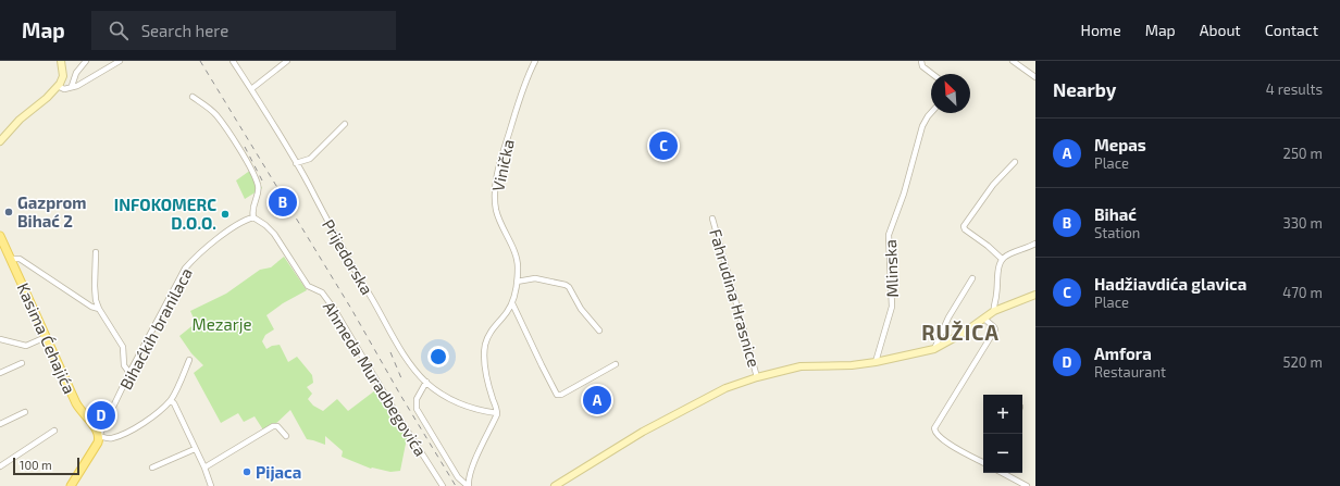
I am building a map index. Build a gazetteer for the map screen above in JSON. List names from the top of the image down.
{
  "streets": {
    "main road": ["Bihaćkih branilaca", "Kasima Ćehajića"],
    "street": [
      "Vinička",
      "Prijedorska",
      "Mlinska",
      "Fahrudina Hrasnice",
      "Ahmeda Muradbegovića"
    ]
  },
  "crossings": [
    ["Vinička", "Prijedorska"],
    ["Bihaćkih branilaca", "Kasima Ćehajića"],
    ["Bihaćkih branilaca", "Ahmeda Muradbegovića"]
  ],
  "districts": ["RUŽICA"],
  "parks": ["Mezarje"],
  "places": ["Gazprom Bihać 2", "INFOKOMERC D.O.O.", "Pijaca"],
  "scale_bar": "100 m",
  "north": "top left",
  "page": {
    "header": "Map",
    "search": "Search here",
    "nav": [
      "Home",
      "Map",
      "About",
      "Contact"
    ],
    "heading": ["Nearby", "4 results"],
    "list": [
      {
        "mark": "A",
        "name": "Mepas",
        "note": "Place",
        "value": "250 m"
      },
      {
        "mark": "B",
        "name": "Bihać",
        "note": "Station",
        "value": "330 m"
      },
      {
        "mark": "C",
        "name": "Hadžiavdića glavica",
        "note": "Place",
        "value": "470 m"
      },
      {
        "mark": "D",
        "name": "Amfora",
        "note": "Restaurant",
        "value": "520 m"
      }
    ],
    "pins": [
      "C",
      "B",
      "A",
      "D"
    ],
    "map_buttons": ["+", "−"],
    "scale": "100 m"
  }
}
